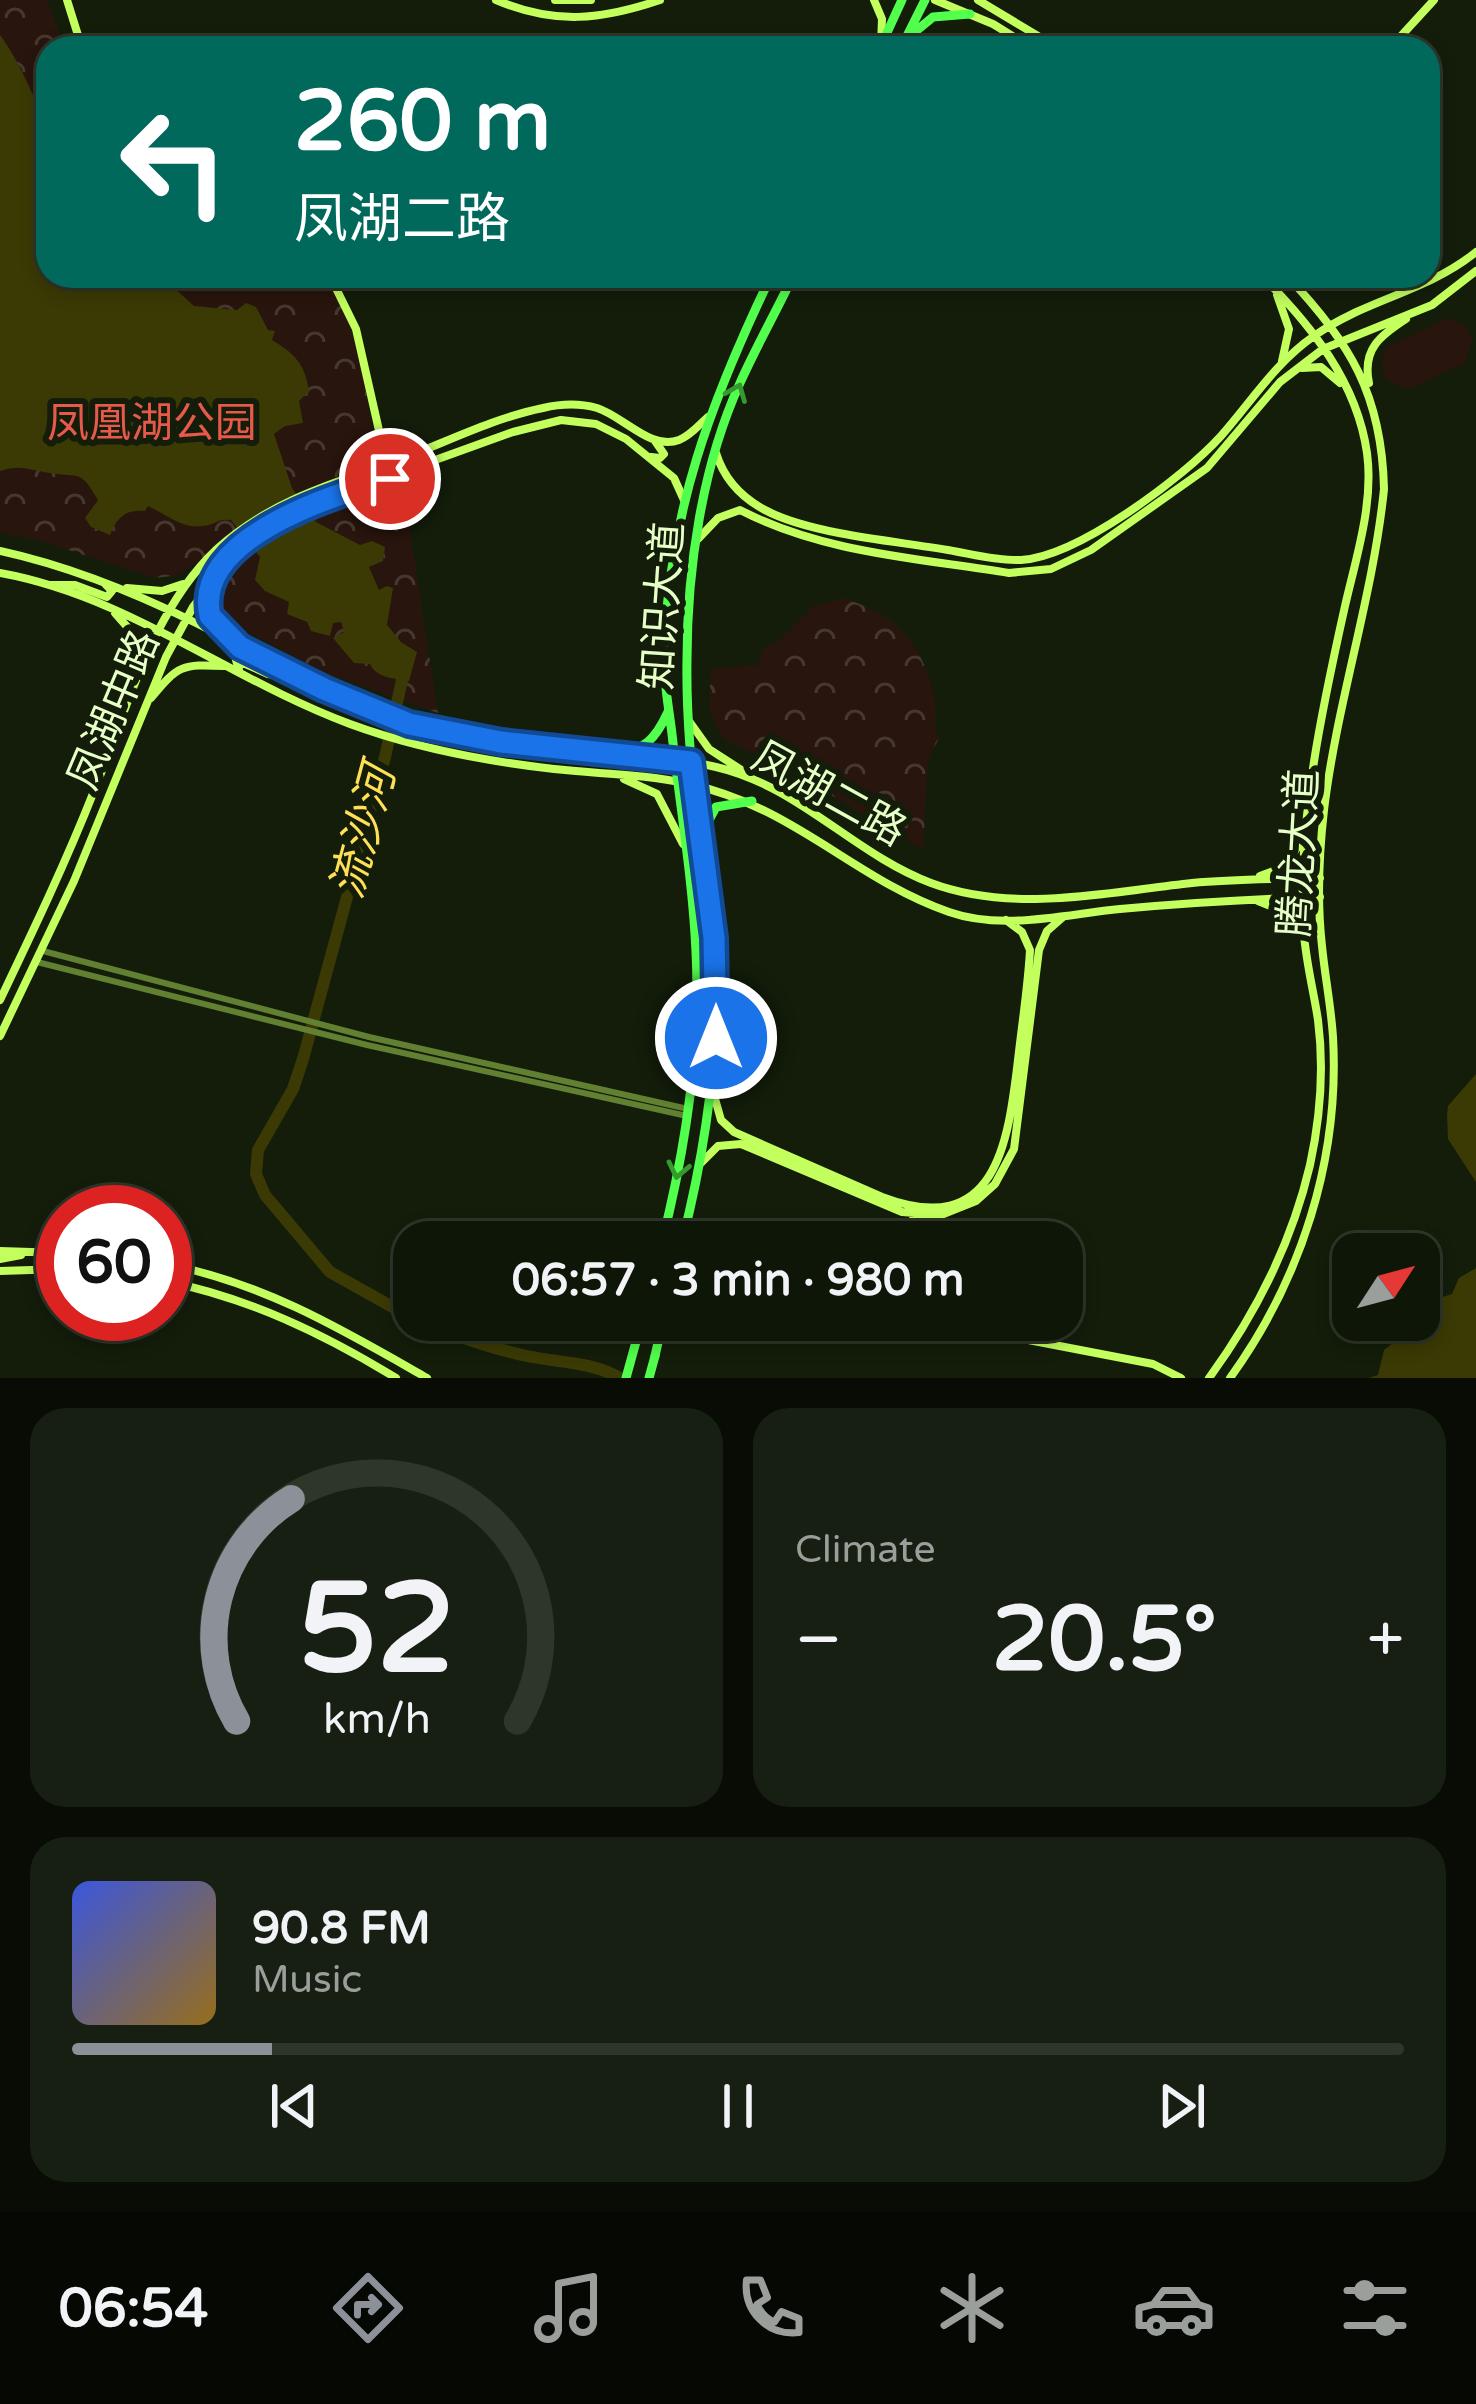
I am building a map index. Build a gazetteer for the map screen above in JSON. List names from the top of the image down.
{
  "streets": {
    "main road": ["知识大道"],
    "street": ["凤湖中路", "凤湖二路", "腾龙大道"]
  },
  "crossings": [
    ["知识大道", "凤湖中路"],
    ["知识大道", "凤湖二路"],
    ["凤湖中路", "凤湖二路"],
    ["凤湖二路", "腾龙大道"]
  ],
  "water": ["流沙河"],
  "parks": ["凤凰湖公园"],
  "north": "top right",
  "page": {
    "turn": ["260 m", "凤湖二路"],
    "limit": "60",
    "trip": "06:57 · 3 min · 980 m",
    "tile": "Climate",
    "heat": ["−", "20.5°", "+"],
    "song": ["90.8 FM", "Music"],
    "tabs": "06:54",
    "gauge": ["52", "km/h"]
  }
}
